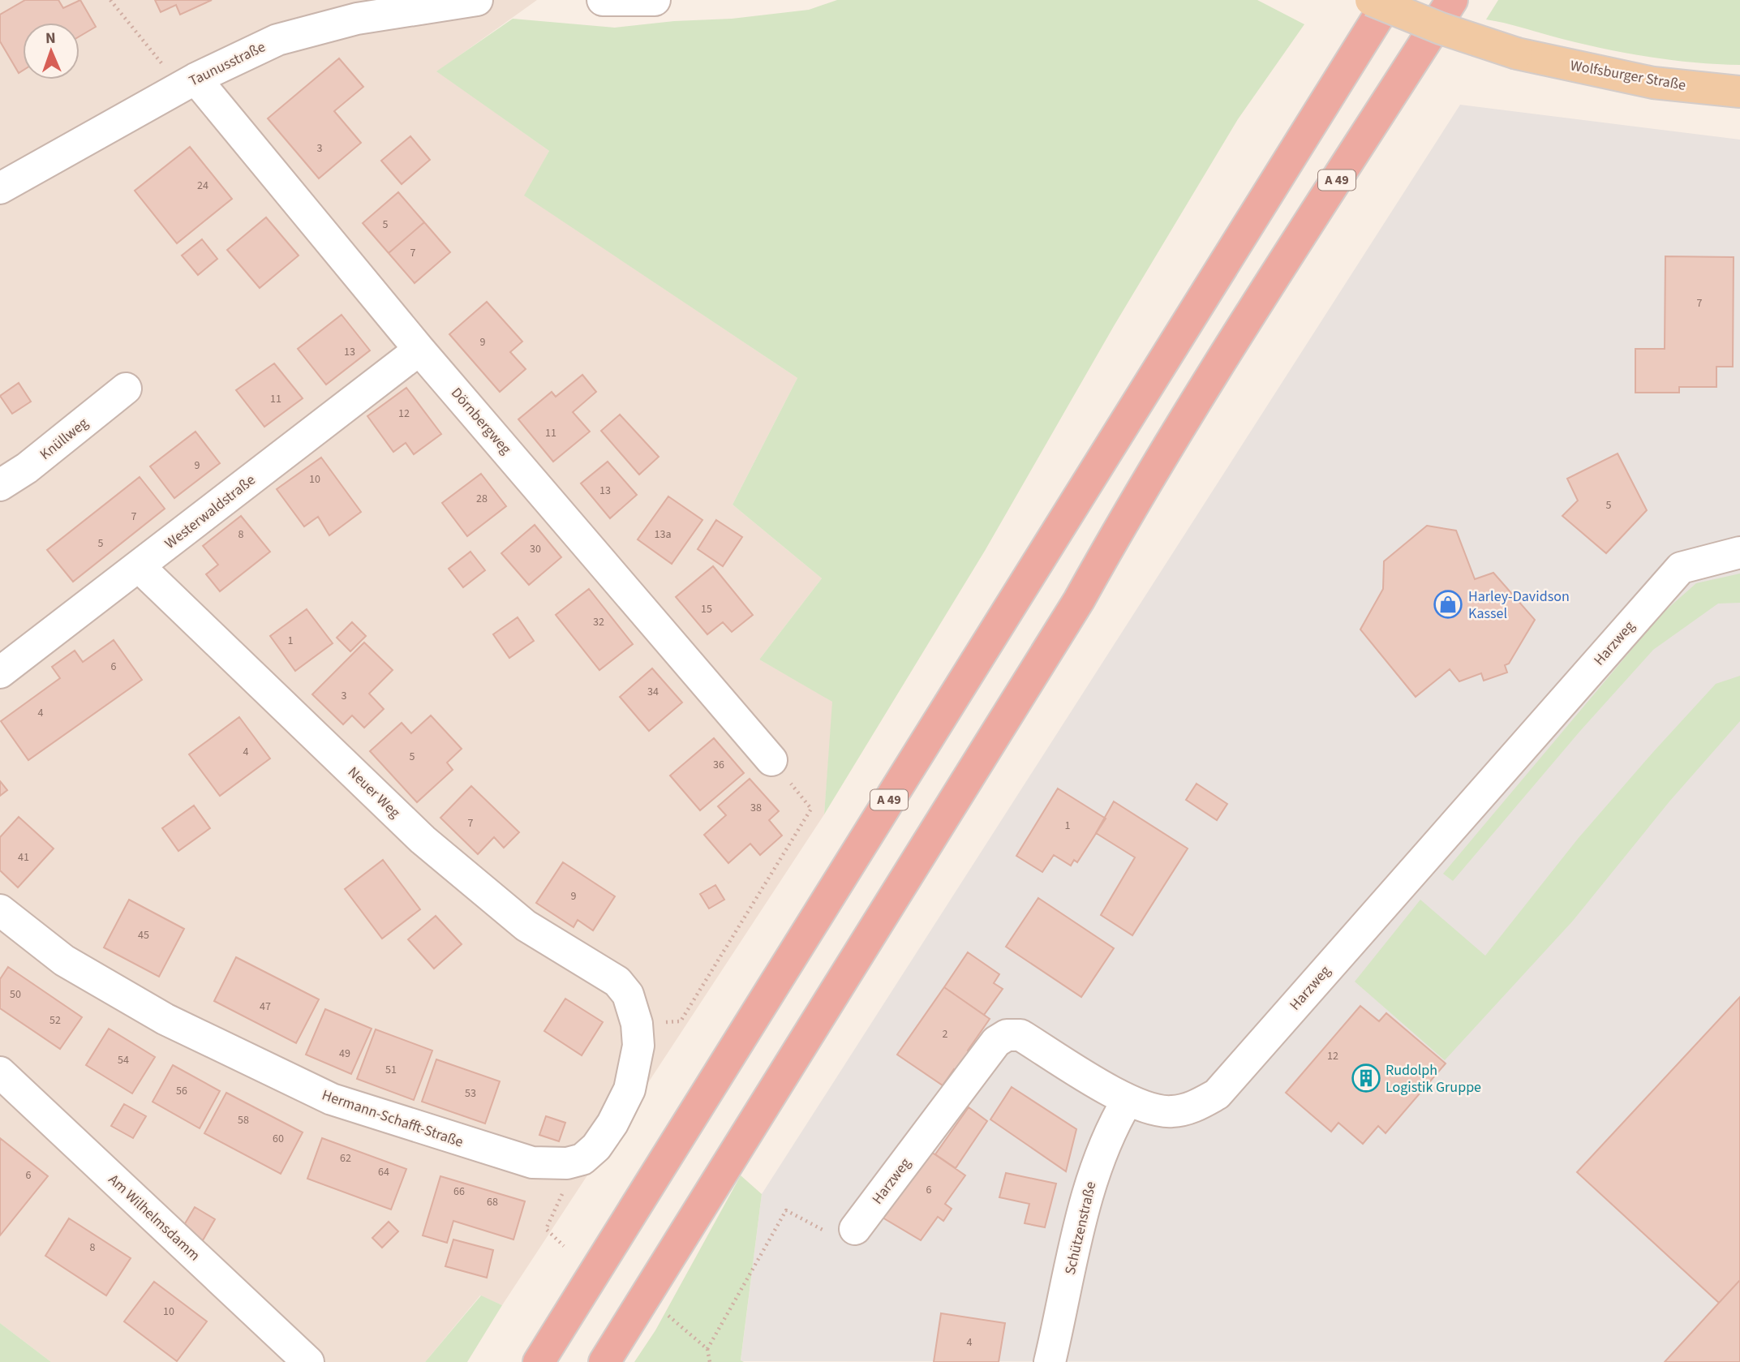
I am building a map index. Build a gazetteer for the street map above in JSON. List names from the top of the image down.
{
  "streets": {
    "highway": ["A 49"],
    "main road": ["Wolfsburger Straße"],
    "street": [
      "Taunusstraße",
      "Dörnbergweg",
      "Knüllweg",
      "Westerwaldstraße",
      "Harzweg",
      "Neuer Weg",
      "Hermann-Schafft-Straße",
      "Am Wilhelmsdamm",
      "Schützenstraße"
    ]
  },
  "crossings": [
    ["Taunusstraße", "Dörnbergweg"],
    ["Dörnbergweg", "Westerwaldstraße"],
    ["Westerwaldstraße", "Neuer Weg"],
    ["Harzweg", "Schützenstraße"],
    ["Neuer Weg", "Hermann-Schafft-Straße"]
  ],
  "places": {
    "shop": ["Harley-Davidson Kassel"],
    "building": ["Rudolph Logistik Gruppe"]
  },
  "house_numbers": [
    "3",
    "24",
    "5",
    "7",
    "7",
    "9",
    "13",
    "11",
    "12",
    "11",
    "9",
    "10",
    "13",
    "28",
    "5",
    "7",
    "8",
    "13a",
    "5",
    "30",
    "15",
    "32",
    "1",
    "6",
    "34",
    "3",
    "4",
    "4",
    "5",
    "36",
    "38",
    "7",
    "1",
    "41",
    "9",
    "45",
    "50",
    "47",
    "52",
    "2",
    "49",
    "12",
    "54",
    "51",
    "56",
    "53",
    "58",
    "60",
    "62",
    "64",
    "6",
    "6",
    "66",
    "68",
    "8",
    "10",
    "4"
  ],
  "north": "top"
}
